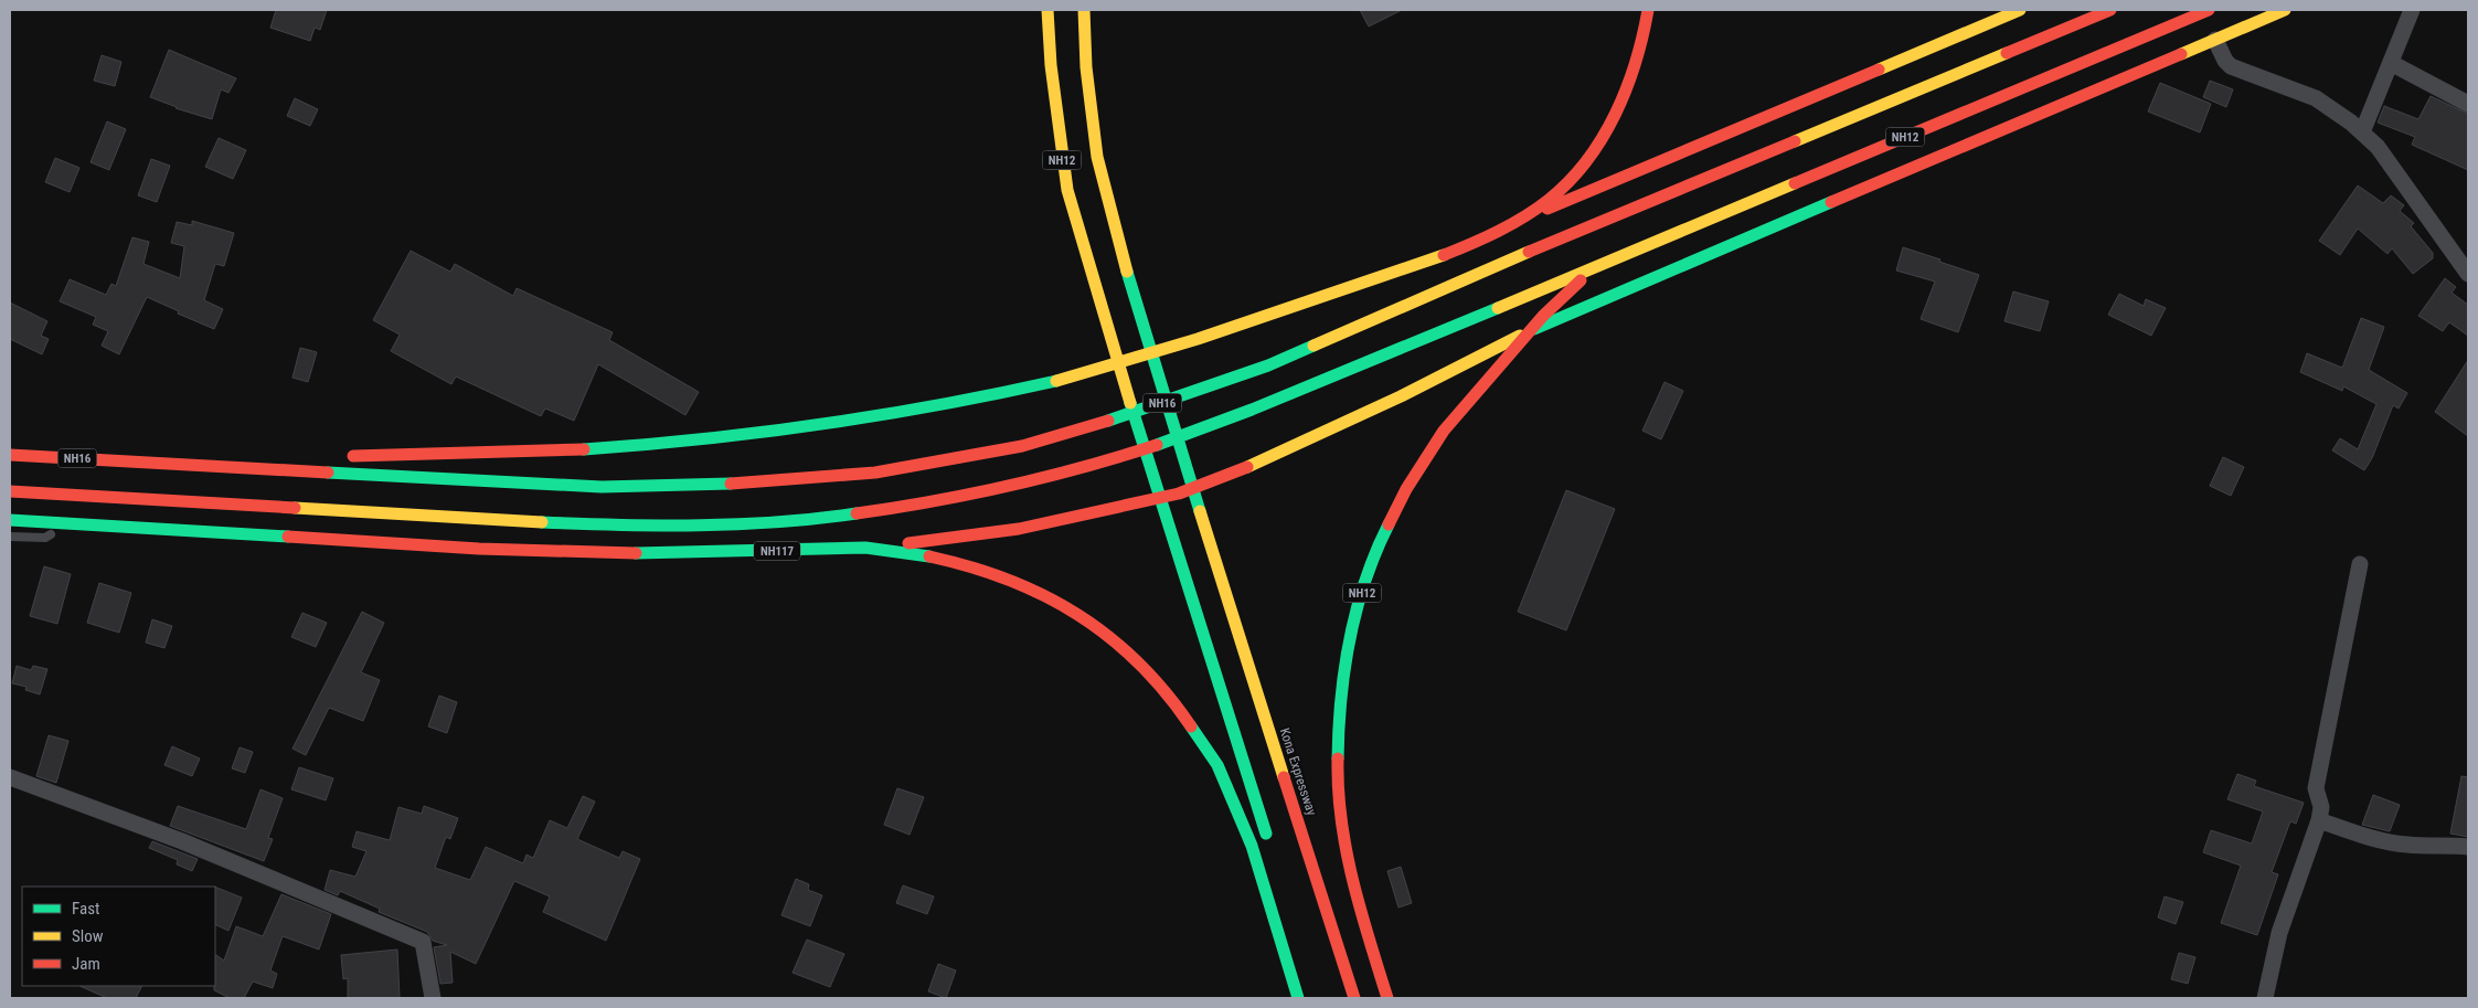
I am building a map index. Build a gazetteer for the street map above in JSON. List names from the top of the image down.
{
  "streets": {
    "main road": [
      "NH12",
      "NH16",
      "NH117",
      "Kona Expressway"
    ]
  },
  "legend": ["Fast", "Slow", "Jam"]
}
